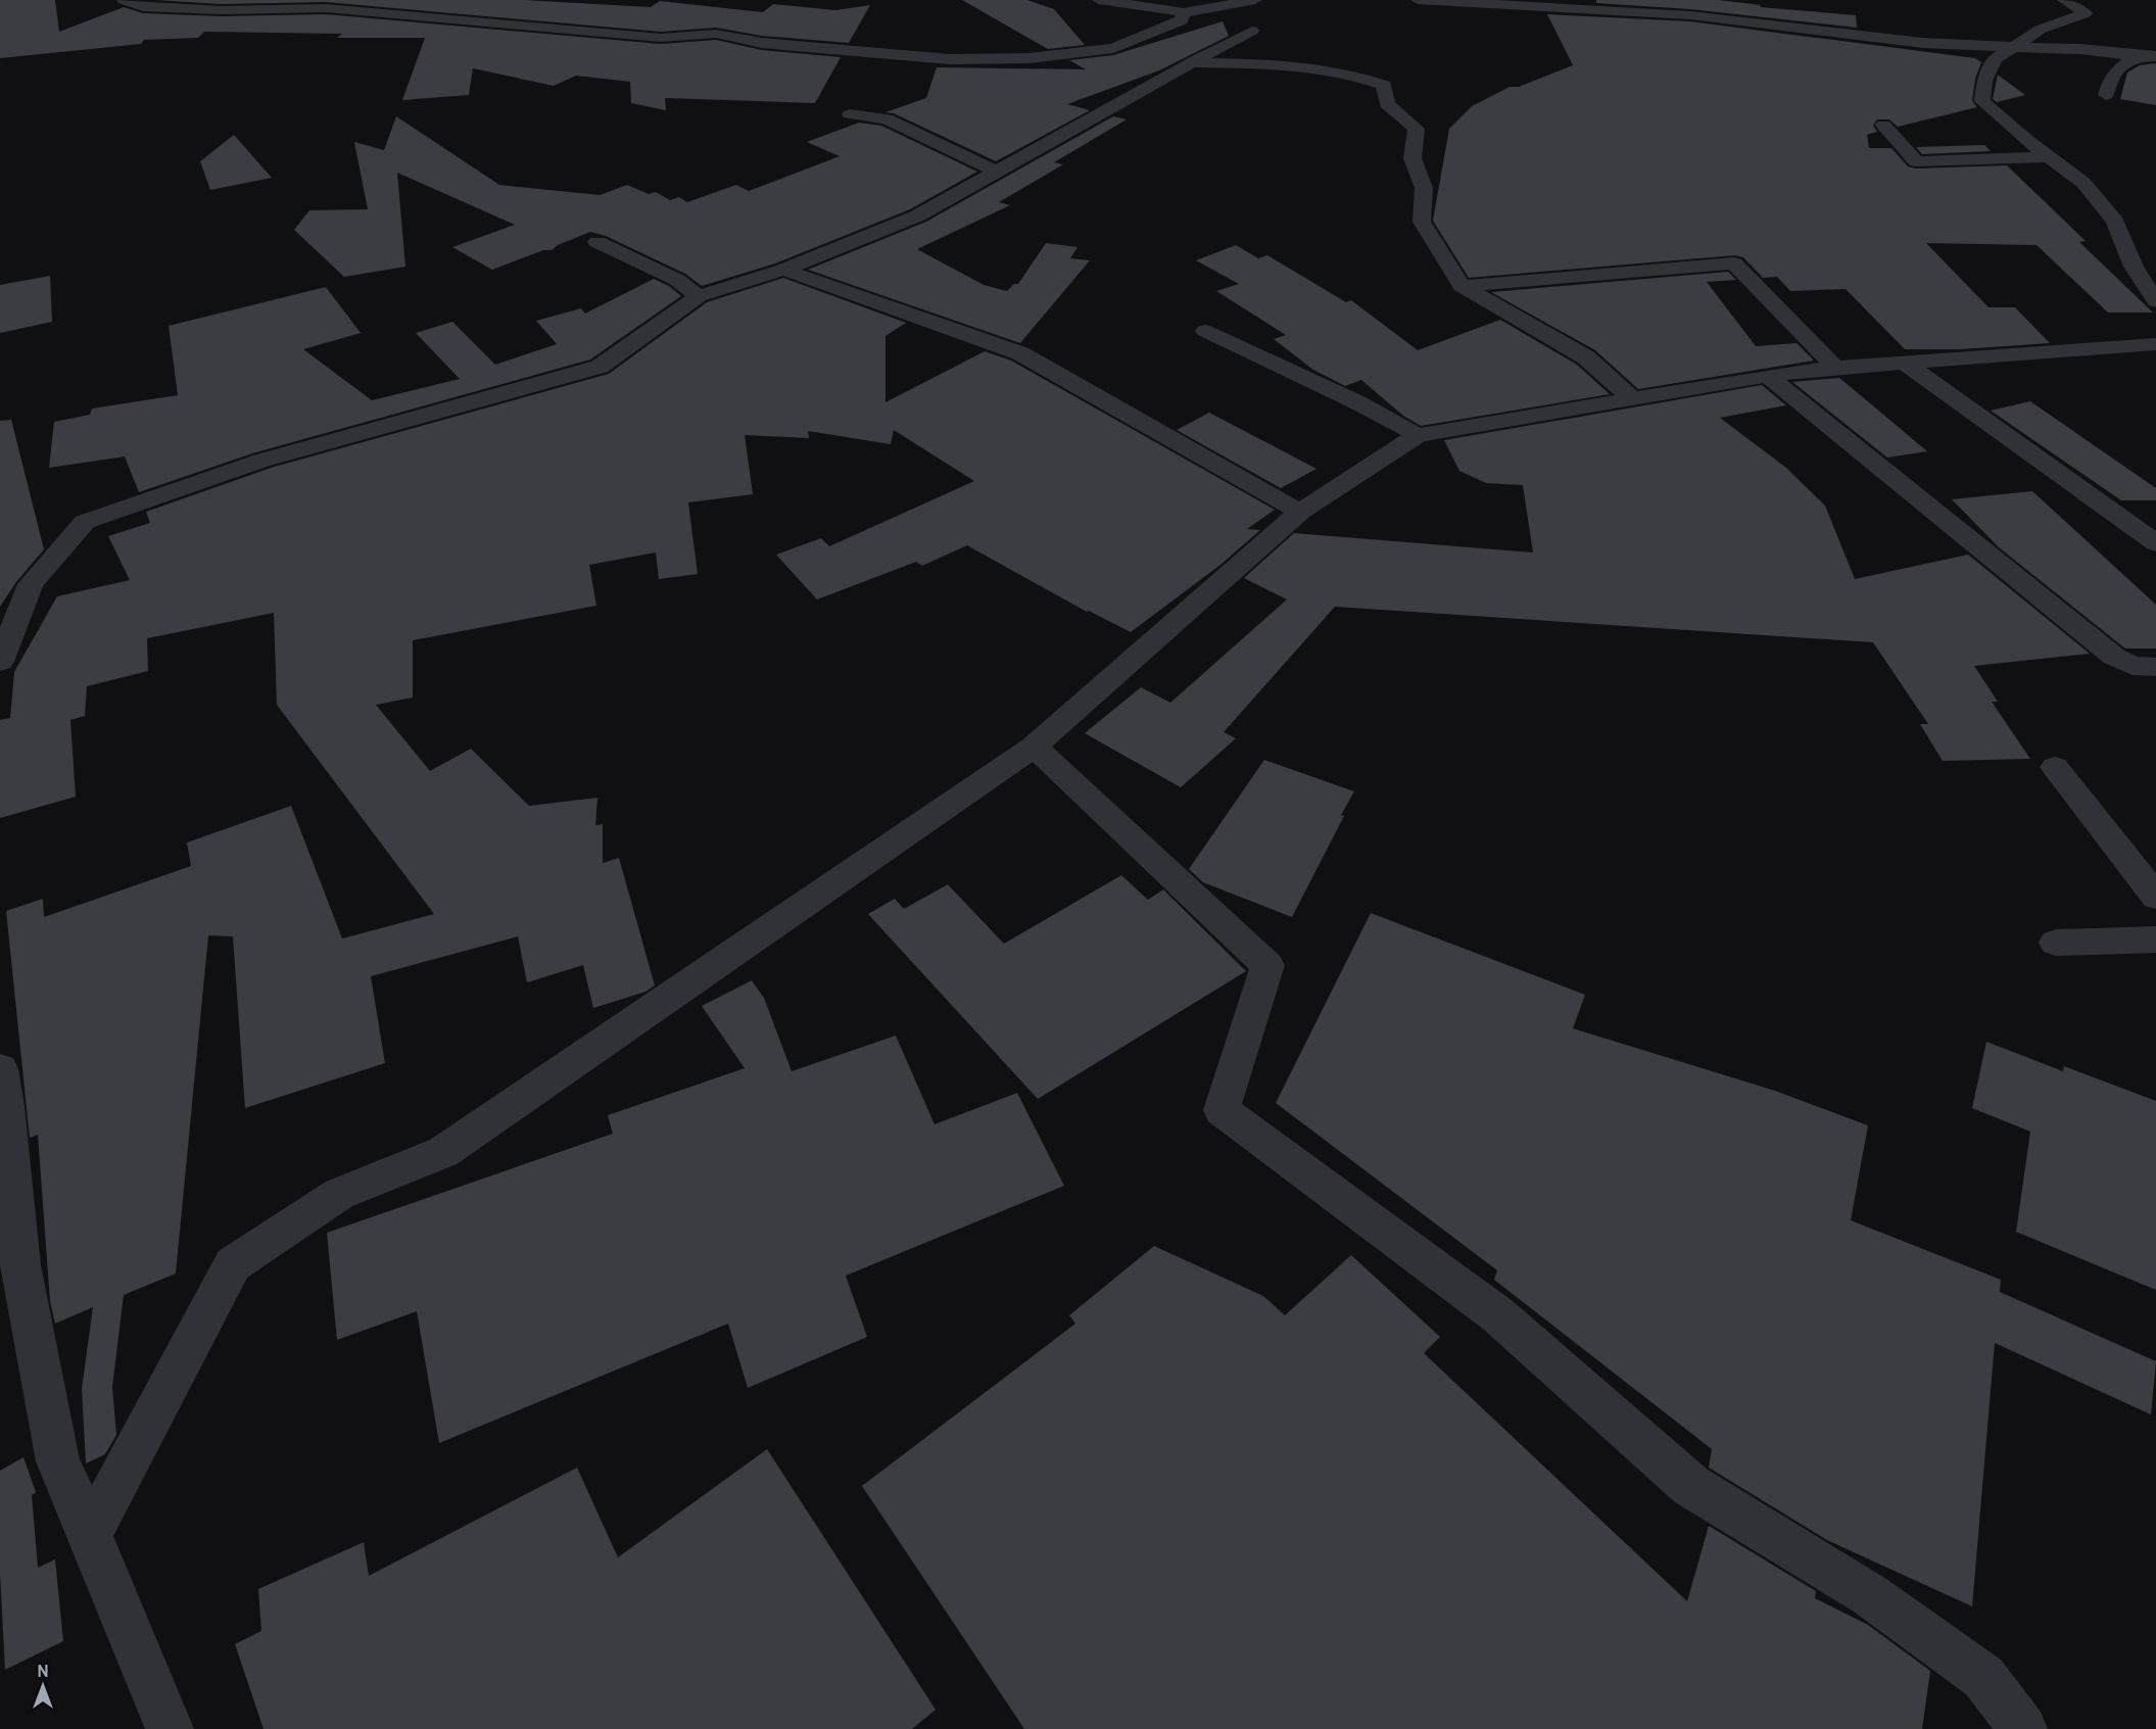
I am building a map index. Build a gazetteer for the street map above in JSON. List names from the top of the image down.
{
  "north": "top"
}
